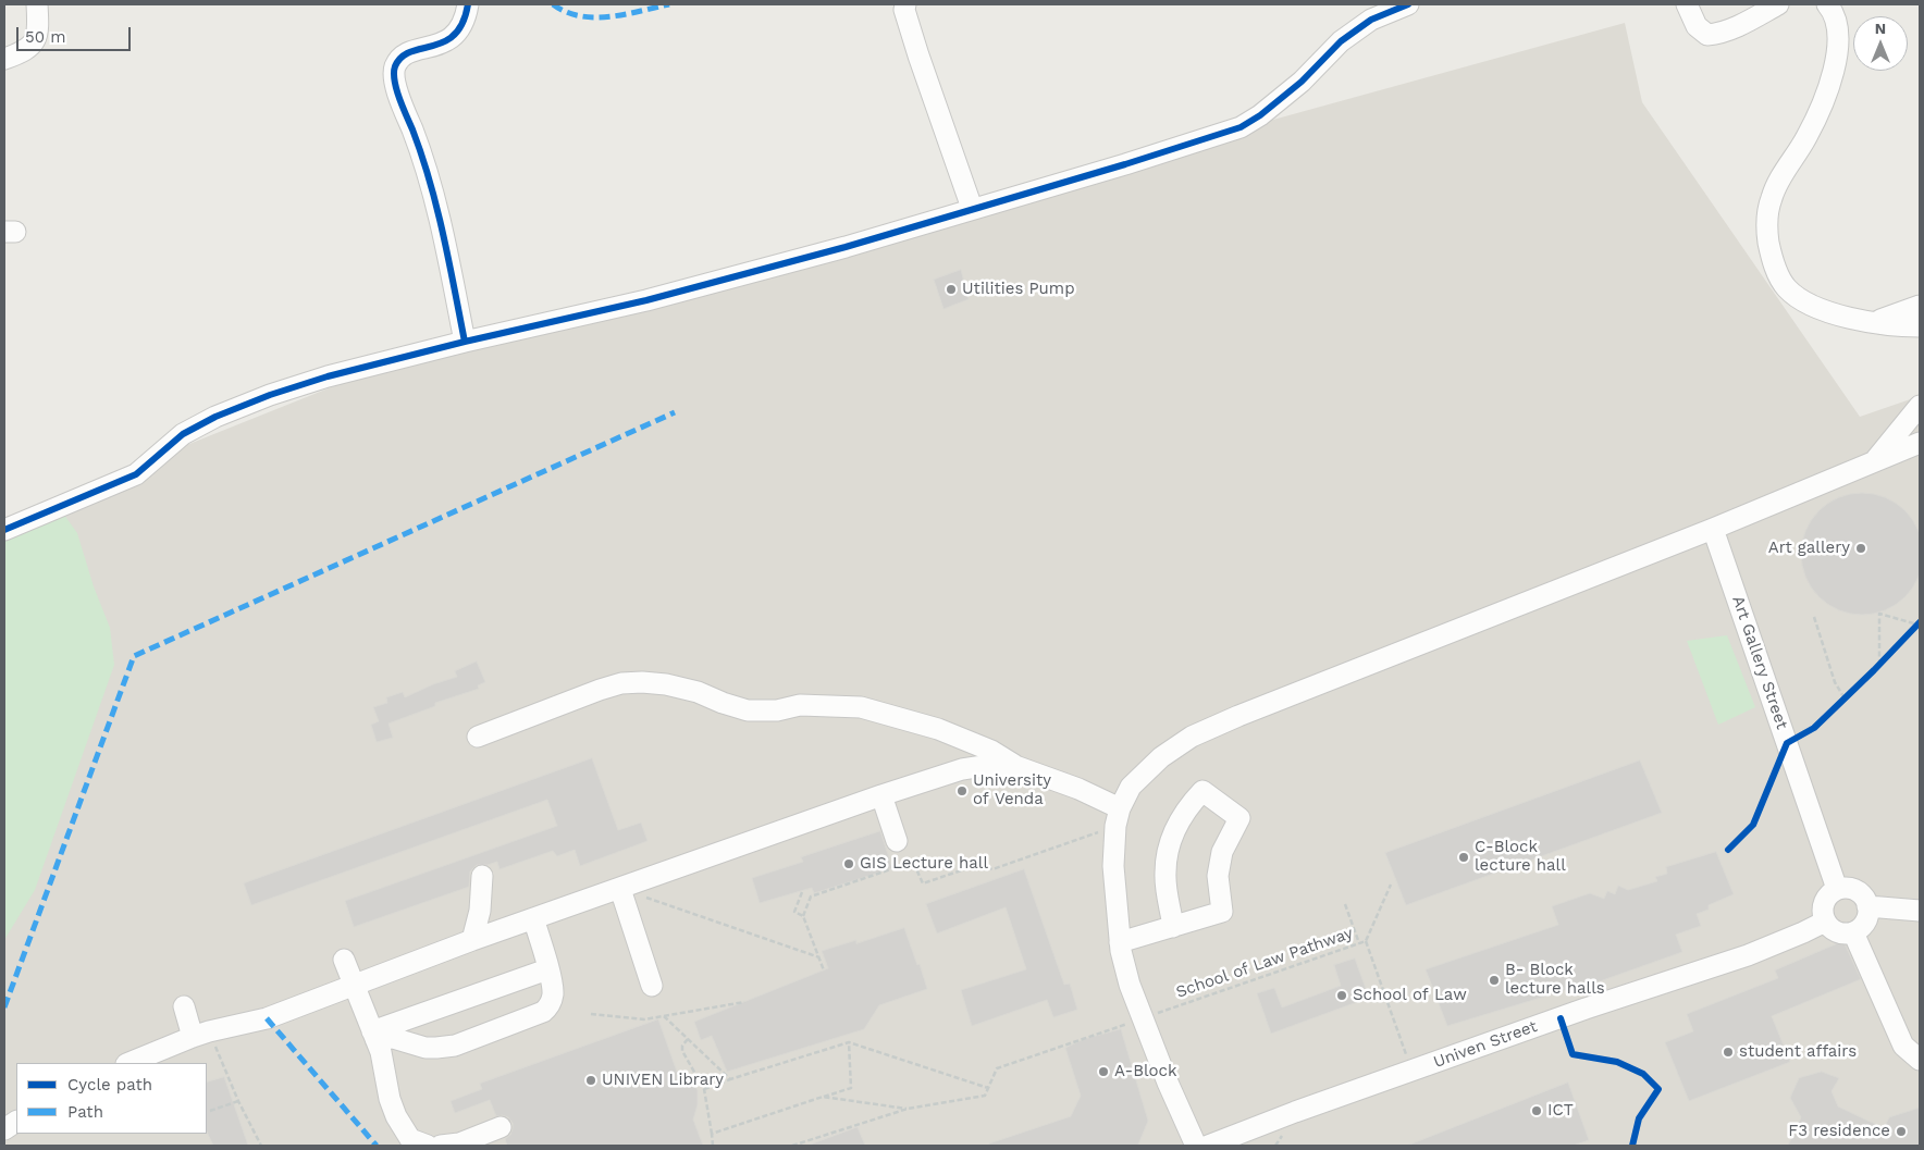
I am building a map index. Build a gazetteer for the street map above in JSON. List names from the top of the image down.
{
  "streets": {
    "street": ["Art Gallery Street", "Univen Street"],
    "path": ["School of Law Pathway"]
  },
  "crossings": [
    ["Art Gallery Street", "Univen Street"]
  ],
  "places": [
    "Utilities Pump",
    "Art gallery",
    "University of Venda",
    "C-Block lecture hall",
    "GIS Lecture hall",
    "B- Block lecture halls",
    "School of Law",
    "student affairs",
    "A-Block",
    "UNIVEN Library",
    "ICT",
    "F3 residence"
  ],
  "legend": ["Cycle path", "Path"],
  "scale_bar": "50 m",
  "north": "top"
}
